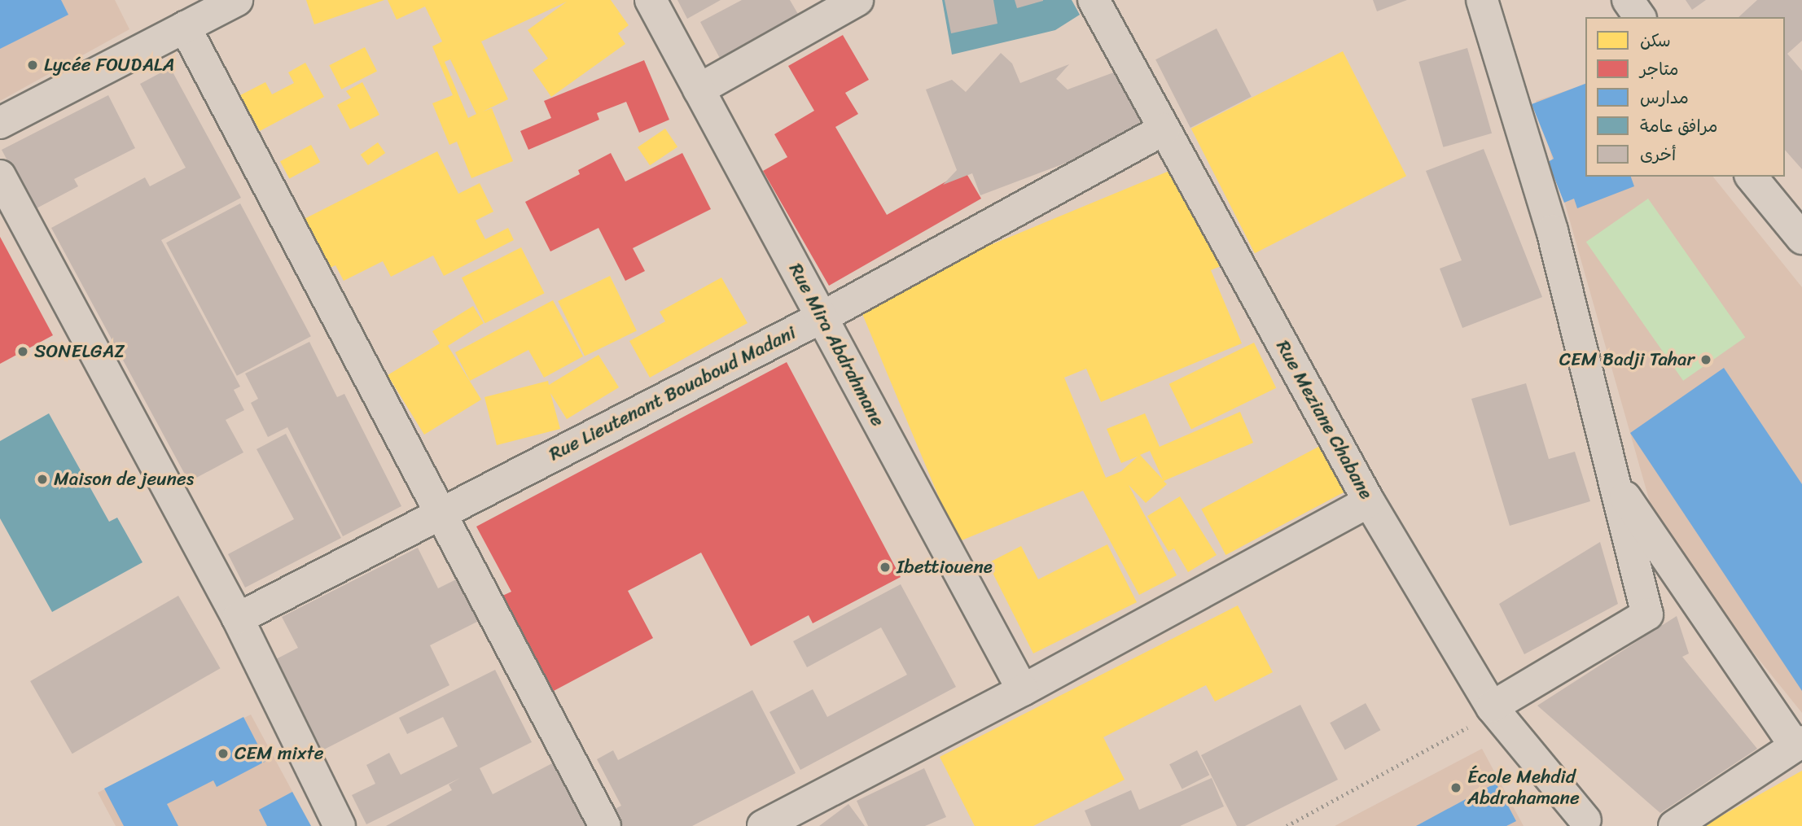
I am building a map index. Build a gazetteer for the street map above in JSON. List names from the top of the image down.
{
  "streets": {
    "street": ["Rue Mira Abdrahmane", "Rue Lieutenant Bouaboud Madani", "Rue Meziane Chabane"]
  },
  "crossings": [
    ["Rue Mira Abdrahmane", "Rue Lieutenant Bouaboud Madani"],
    ["Rue Lieutenant Bouaboud Madani", "Rue Meziane Chabane"]
  ],
  "places": [
    "Lycée FOUDALA",
    "SONELGAZ",
    "CEM Badji Tahar",
    "Maison de jeunes",
    "Ibettiouene",
    "CEM mixte",
    "École Mehdid Abdrahamane"
  ],
  "legend": [
    "سكن",
    "متاجر",
    "مدارس",
    "مرافق عامة",
    "أخرى"
  ]
}
